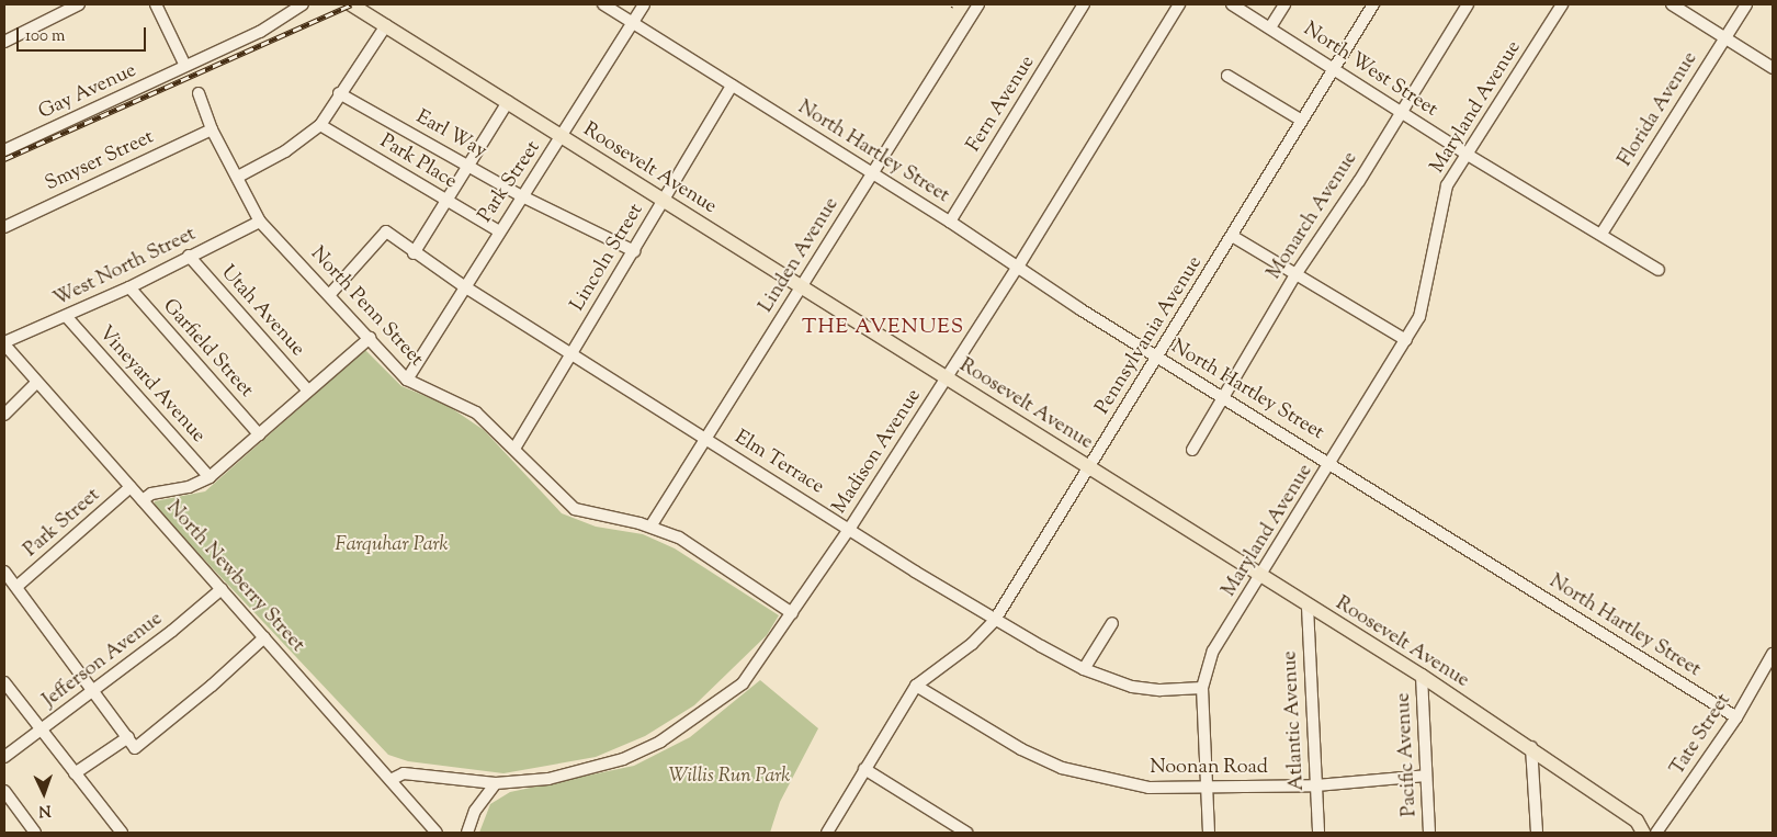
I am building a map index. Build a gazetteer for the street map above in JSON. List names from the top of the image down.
{
  "streets": {
    "main road": ["Roosevelt Avenue"],
    "street": [
      "North West Street",
      "Gay Avenue",
      "Fern Avenue",
      "Maryland Avenue",
      "Florida Avenue",
      "Earl Way",
      "North Hartley Street",
      "Smyser Street",
      "Park Place",
      "Park Street",
      "Monarch Avenue",
      "Linden Avenue",
      "Lincoln Street",
      "West North Street",
      "North Penn Street",
      "Utah Avenue",
      "Pennsylvania Avenue",
      "Garfield Street",
      "Vineyard Avenue",
      "Madison Avenue",
      "Elm Terrace",
      "North Newberry Street",
      "Jefferson Avenue",
      "Atlantic Avenue",
      "Tate Street",
      "Pacific Avenue",
      "Noonan Road"
    ]
  },
  "crossings": [
    ["North West Street", "Maryland Avenue"],
    ["North West Street", "Florida Avenue"],
    ["North West Street", "Monarch Avenue"],
    ["North West Street", "Pennsylvania Avenue"],
    ["Fern Avenue", "North Hartley Street"],
    ["Maryland Avenue", "North Hartley Street"],
    ["Maryland Avenue", "Roosevelt Avenue"],
    ["Maryland Avenue", "Elm Terrace"],
    ["Maryland Avenue", "Noonan Road"],
    ["Earl Way", "Park Street"],
    ["Earl Way", "Lincoln Street"],
    ["North Hartley Street", "Park Street"],
    ["North Hartley Street", "Monarch Avenue"],
    ["North Hartley Street", "Linden Avenue"],
    ["North Hartley Street", "Lincoln Street"],
    ["North Hartley Street", "Pennsylvania Avenue"],
    ["North Hartley Street", "Madison Avenue"],
    ["North Hartley Street", "Tate Street"],
    ["Smyser Street", "North Penn Street"],
    ["Park Place", "Park Street"],
    ["Roosevelt Avenue", "Park Street"],
    ["Roosevelt Avenue", "Linden Avenue"],
    ["Roosevelt Avenue", "Lincoln Street"],
    ["Roosevelt Avenue", "Pennsylvania Avenue"],
    ["Roosevelt Avenue", "Madison Avenue"],
    ["Roosevelt Avenue", "Atlantic Avenue"],
    ["Roosevelt Avenue", "Pacific Avenue"],
    ["Park Street", "North Penn Street"],
    ["Park Street", "Elm Terrace"],
    ["Park Street", "North Newberry Street"],
    ["Linden Avenue", "North Penn Street"],
    ["Linden Avenue", "Elm Terrace"],
    ["Lincoln Street", "North Penn Street"],
    ["Lincoln Street", "Elm Terrace"],
    ["West North Street", "North Penn Street"],
    ["West North Street", "Utah Avenue"],
    ["West North Street", "Garfield Street"],
    ["West North Street", "Vineyard Avenue"],
    ["West North Street", "North Newberry Street"],
    ["North Penn Street", "Madison Avenue"],
    ["North Penn Street", "Elm Terrace"],
    ["Pennsylvania Avenue", "Elm Terrace"],
    ["Pennsylvania Avenue", "Noonan Road"],
    ["Madison Avenue", "Elm Terrace"],
    ["Madison Avenue", "North Newberry Street"],
    ["North Newberry Street", "Jefferson Avenue"],
    ["Atlantic Avenue", "Noonan Road"],
    ["Pacific Avenue", "Noonan Road"]
  ],
  "districts": ["THE AVENUES"],
  "parks": ["Farquhar Park", "Willis Run Park"],
  "scale_bar": "100 m",
  "north": "bottom"
}
